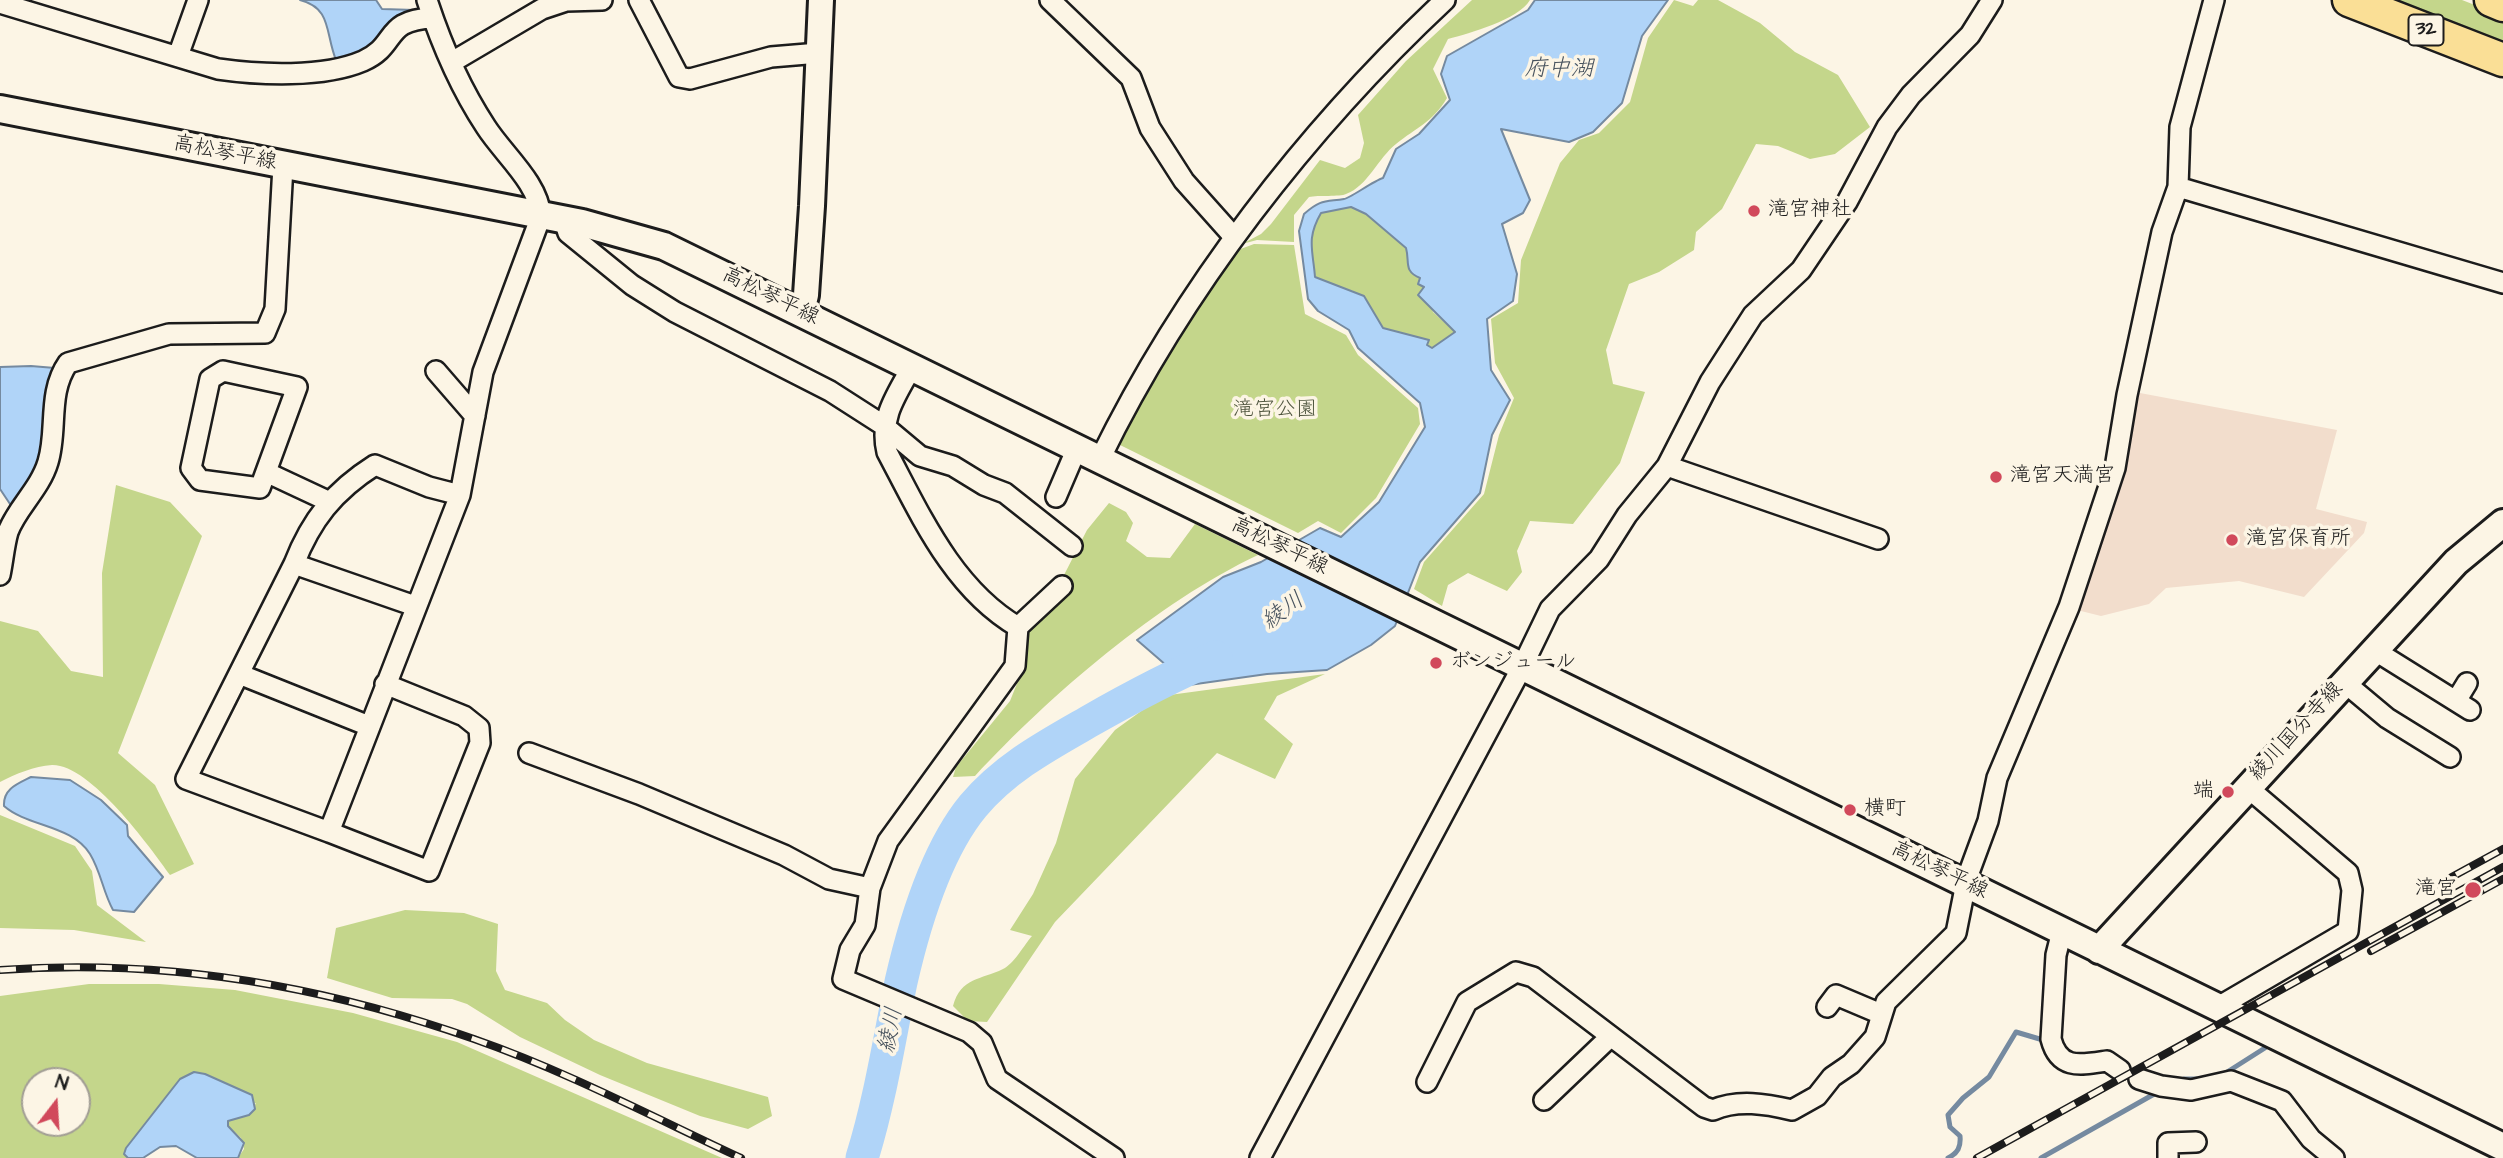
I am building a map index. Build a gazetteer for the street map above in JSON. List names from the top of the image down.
{
  "streets": {
    "highway": ["32"],
    "main road": ["高松琴平線", "綾川国分寺線"]
  },
  "crossings": [
    ["高松琴平線", "綾川国分寺線"]
  ],
  "water": ["府中湖", "綾川"],
  "parks": ["滝宮公園"],
  "places": [
    "滝宮神社",
    "滝宮天満宮",
    "滝宮保育所",
    "ボンジュール",
    "端",
    "横町",
    "滝宮"
  ],
  "north": "top"
}
